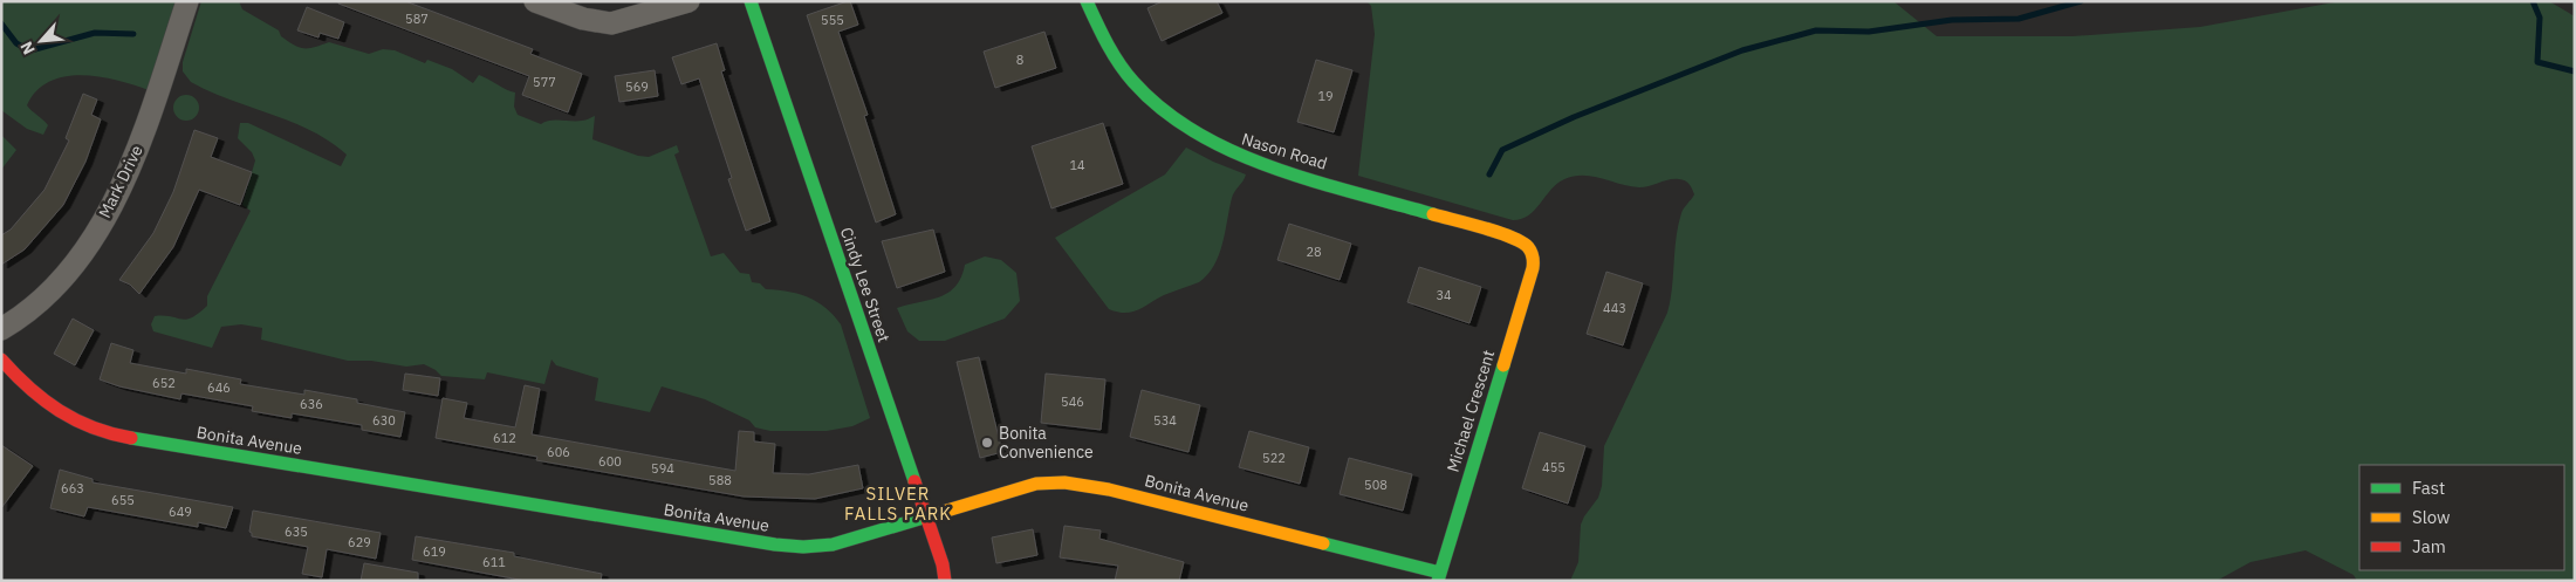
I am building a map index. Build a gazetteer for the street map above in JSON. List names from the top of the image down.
{
  "streets": {
    "street": [
      "Nason Road",
      "Mark Drive",
      "Cindy Lee Street",
      "Michael Crescent",
      "Bonita Avenue"
    ]
  },
  "crossings": [
    ["Nason Road", "Michael Crescent"],
    ["Cindy Lee Street", "Bonita Avenue"],
    ["Michael Crescent", "Bonita Avenue"]
  ],
  "districts": ["SILVER FALLS PARK"],
  "places": ["Bonita Convenience"],
  "house_numbers": [
    "587",
    "555",
    "8",
    "577",
    "569",
    "19",
    "14",
    "28",
    "34",
    "443",
    "652",
    "646",
    "546",
    "636",
    "630",
    "534",
    "612",
    "606",
    "522",
    "600",
    "455",
    "594",
    "588",
    "508",
    "663",
    "655",
    "649",
    "635",
    "629",
    "619",
    "611"
  ],
  "legend": ["Fast", "Slow", "Jam"],
  "north": "bottom left"
}
